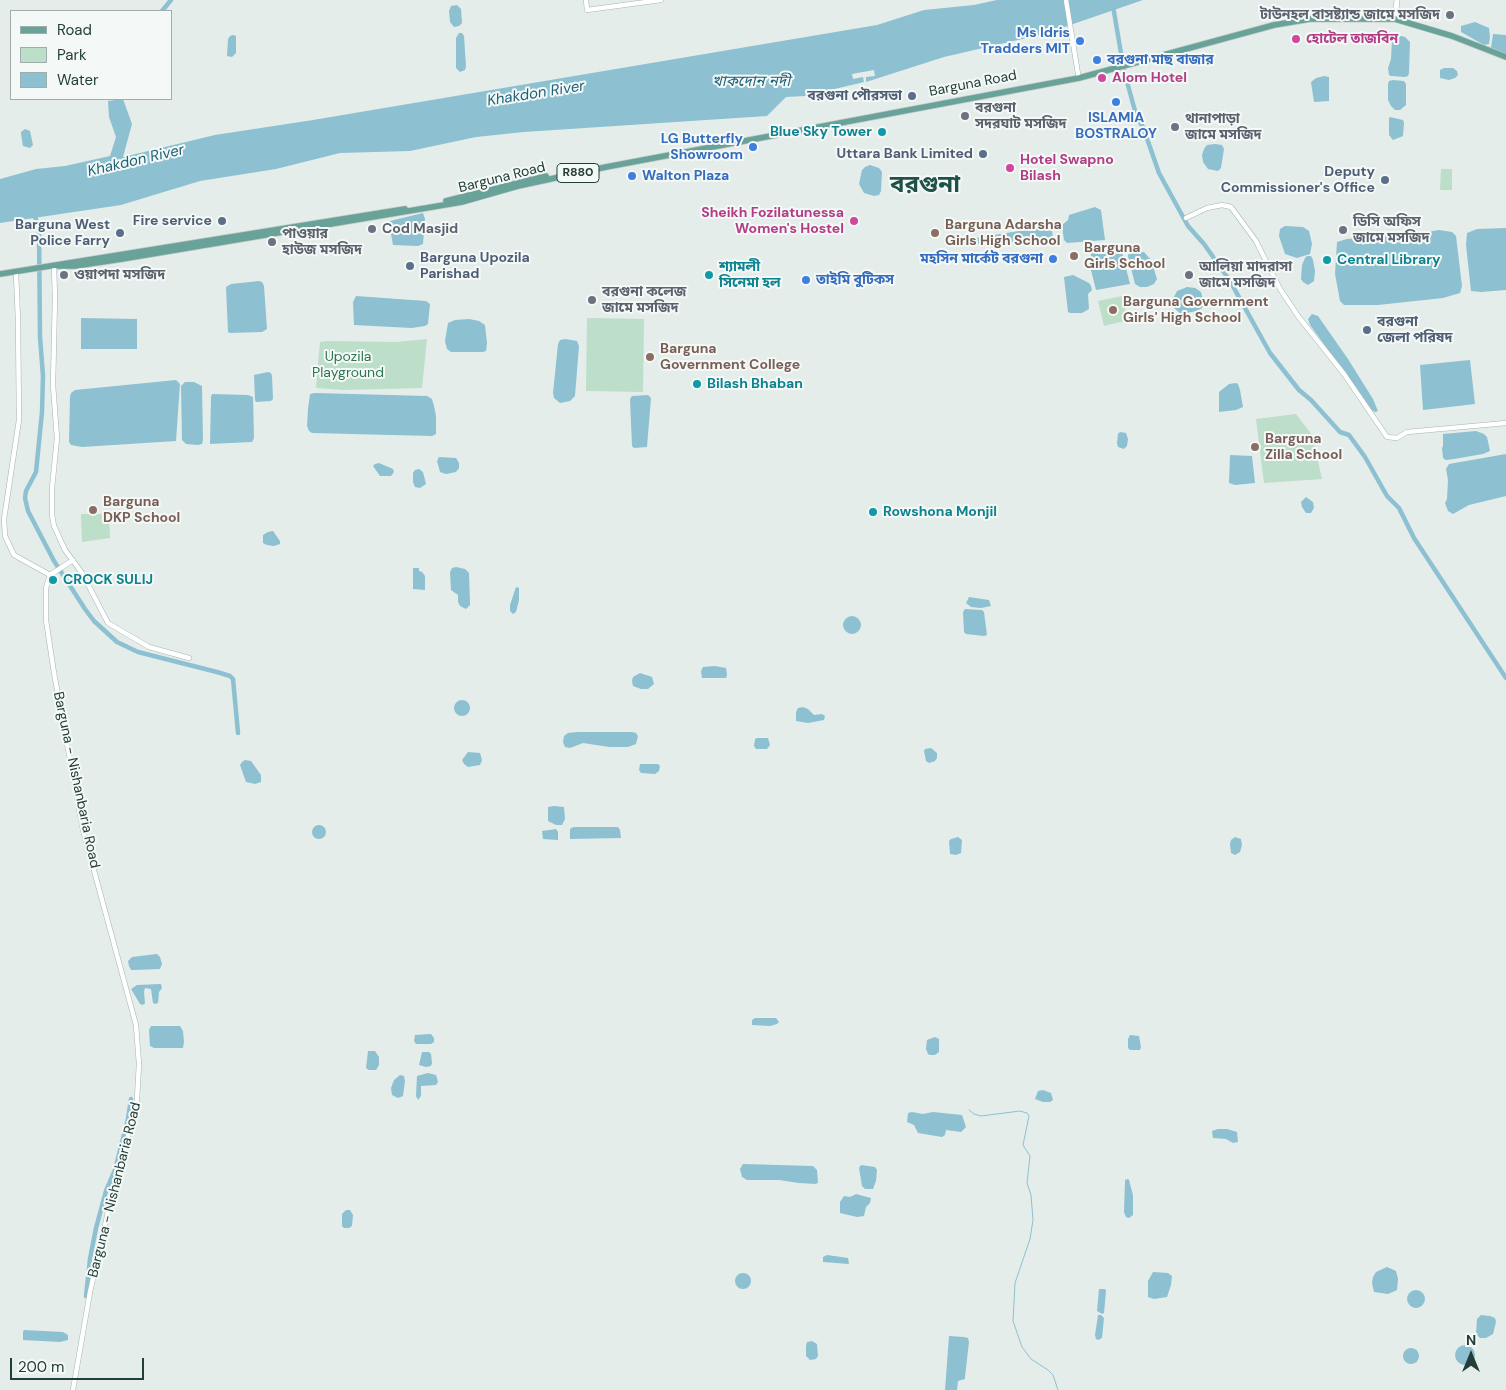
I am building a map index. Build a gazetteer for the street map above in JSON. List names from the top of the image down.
{
  "streets": {
    "main road": ["Barguna Road", "R880"],
    "street": ["Barguna - Nishanbaria Road"]
  },
  "districts": ["বরগুনা"],
  "water": ["খাকদোন নদী", "Khakdon River"],
  "parks": ["Upozila Playground"],
  "places": [
    "টাউনহল বাসষ্ট্যান্ড জামে মসজিদ",
    "হোটেল তাজবিন",
    "Ms Idris Tradders MIT",
    "বরগুনা মাছ বাজার",
    "Alom Hotel",
    "বরগুনা পৌরসভা",
    "ISLAMIA BOSTRALOY",
    "বরগুনা সদরঘাট মসজিদ",
    "থানাপাড়া জামে মসজিদ",
    "Blue Sky Tower",
    "LG Butterfly Showroom",
    "Uttara Bank Limited",
    "Hotel Swapno Bilash",
    "Walton Plaza",
    "Deputy Commissioner's Office",
    "Fire service",
    "Sheikh Fozilatunessa Women's Hostel",
    "Cod Masjid",
    "ডিসি অফিস জামে মসজিদ",
    "Barguna West Police Farry",
    "Barguna Adarsha Girls High School",
    "পাওয়ার হাউজ মসজিদ",
    "Barguna Girls School",
    "মহসিন মার্কেট বরগুনা",
    "Central Library",
    "Barguna Upozila Parishad",
    "ওয়াপদা মসজিদ",
    "শ্যামলী সিনেমা হল",
    "আলিয়া মাদরাসা জামে মসজিদ",
    "তাইমি বুটিকস",
    "বরগুনা কলেজ জামে মসজিদ",
    "Barguna Government Girls' High School",
    "বরগুনা জেলা পরিষদ",
    "Barguna Government College",
    "Bilash Bhaban",
    "Barguna Zilla School",
    "Barguna DKP School",
    "Rowshona Monjil",
    "CROCK SULIJ"
  ],
  "legend": ["Road", "Park", "Water"],
  "scale_bar": "200 m",
  "north": "top"
}
